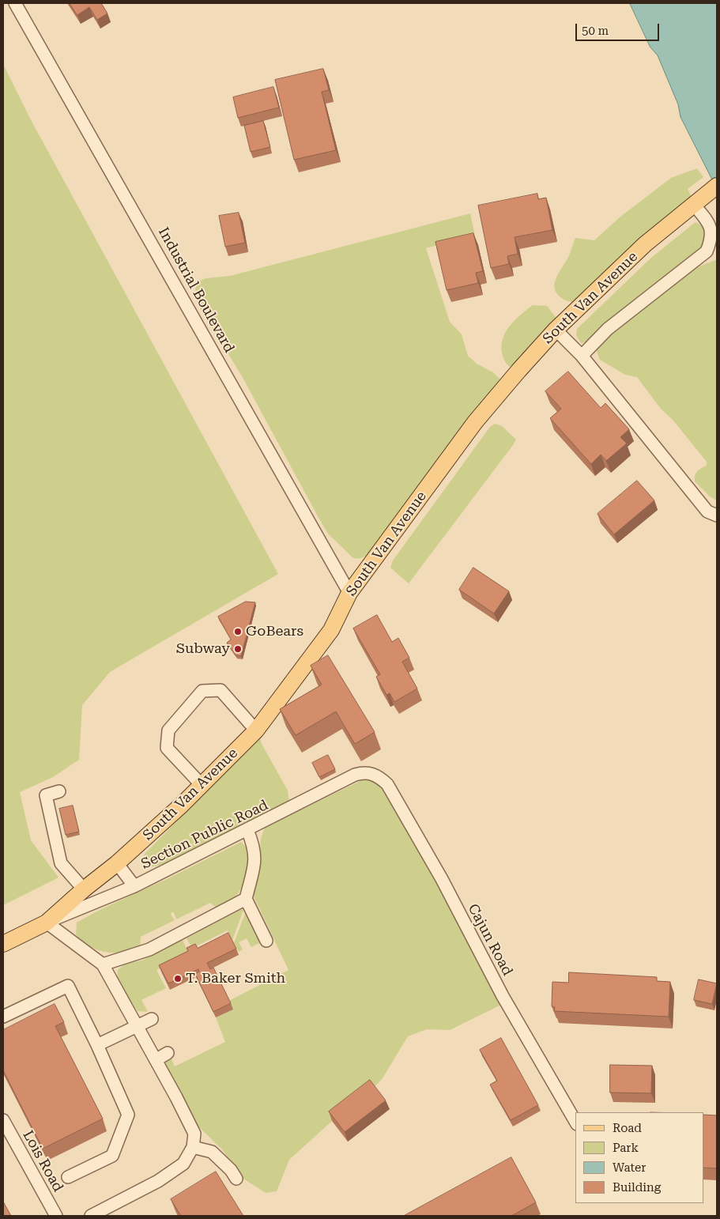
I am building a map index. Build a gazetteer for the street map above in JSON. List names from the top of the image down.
{
  "streets": {
    "main road": ["South Van Avenue"],
    "street": [
      "Industrial Boulevard",
      "Section Public Road",
      "Cajun Road",
      "Lois Road"
    ]
  },
  "crossings": [
    ["Industrial Boulevard", "South Van Avenue"],
    ["South Van Avenue", "Section Public Road"],
    ["Section Public Road", "Cajun Road"]
  ],
  "places": ["GoBears", "Subway", "T. Baker Smith"],
  "legend": [
    "Road",
    "Park",
    "Water",
    "Building"
  ],
  "scale_bar": "50 m"
}
